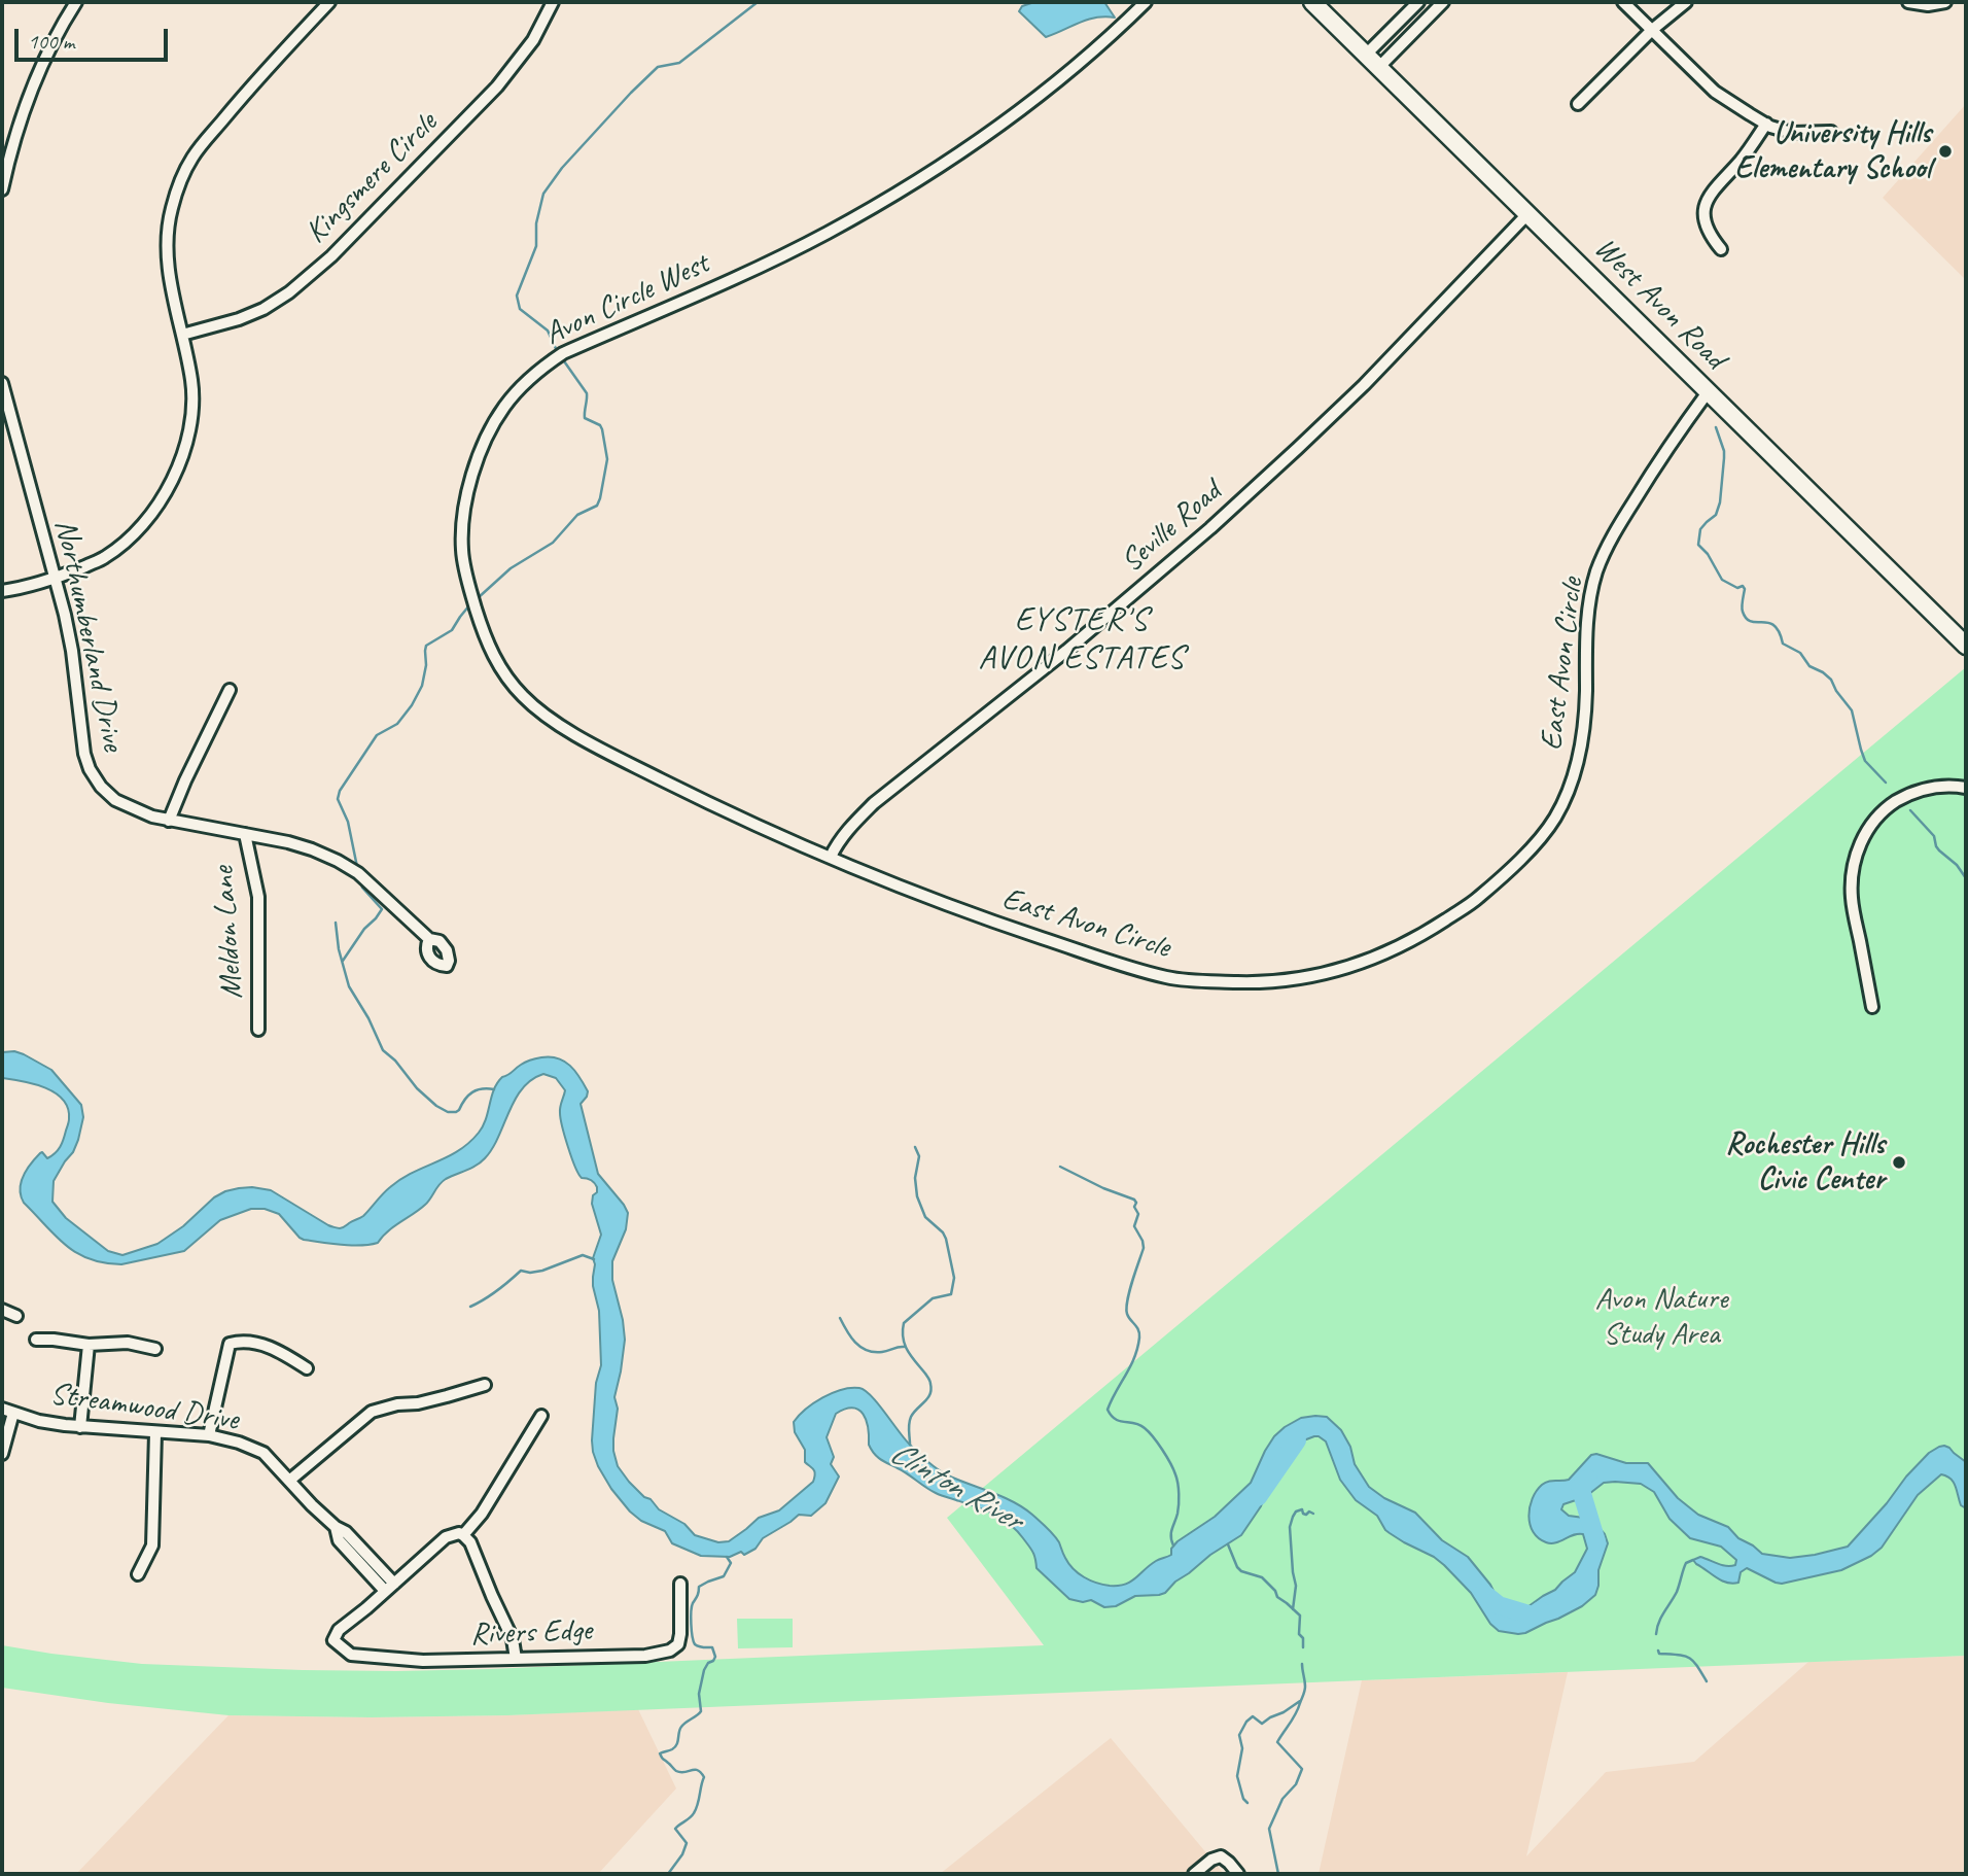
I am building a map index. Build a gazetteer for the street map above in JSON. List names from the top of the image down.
{
  "streets": {
    "street": [
      "Kingsmere Circle",
      "Avon Circle West",
      "West Avon Road",
      "Seville Road",
      "Northumberland Drive",
      "East Avon Circle",
      "Meldon Lane",
      "Streamwood Drive",
      "Rivers Edge"
    ]
  },
  "crossings": [
    ["Avon Circle West", "Seville Road"],
    ["Avon Circle West", "East Avon Circle"],
    ["West Avon Road", "Seville Road"],
    ["West Avon Road", "East Avon Circle"],
    ["Seville Road", "East Avon Circle"],
    ["Northumberland Drive", "Meldon Lane"],
    ["Streamwood Drive", "Rivers Edge"]
  ],
  "districts": ["EYSTER'S AVON ESTATES"],
  "water": ["Clinton River"],
  "parks": ["Avon Nature Study Area"],
  "places": ["University Hills Elementary School", "Rochester Hills Civic Center"],
  "scale_bar": "100 m"
}
